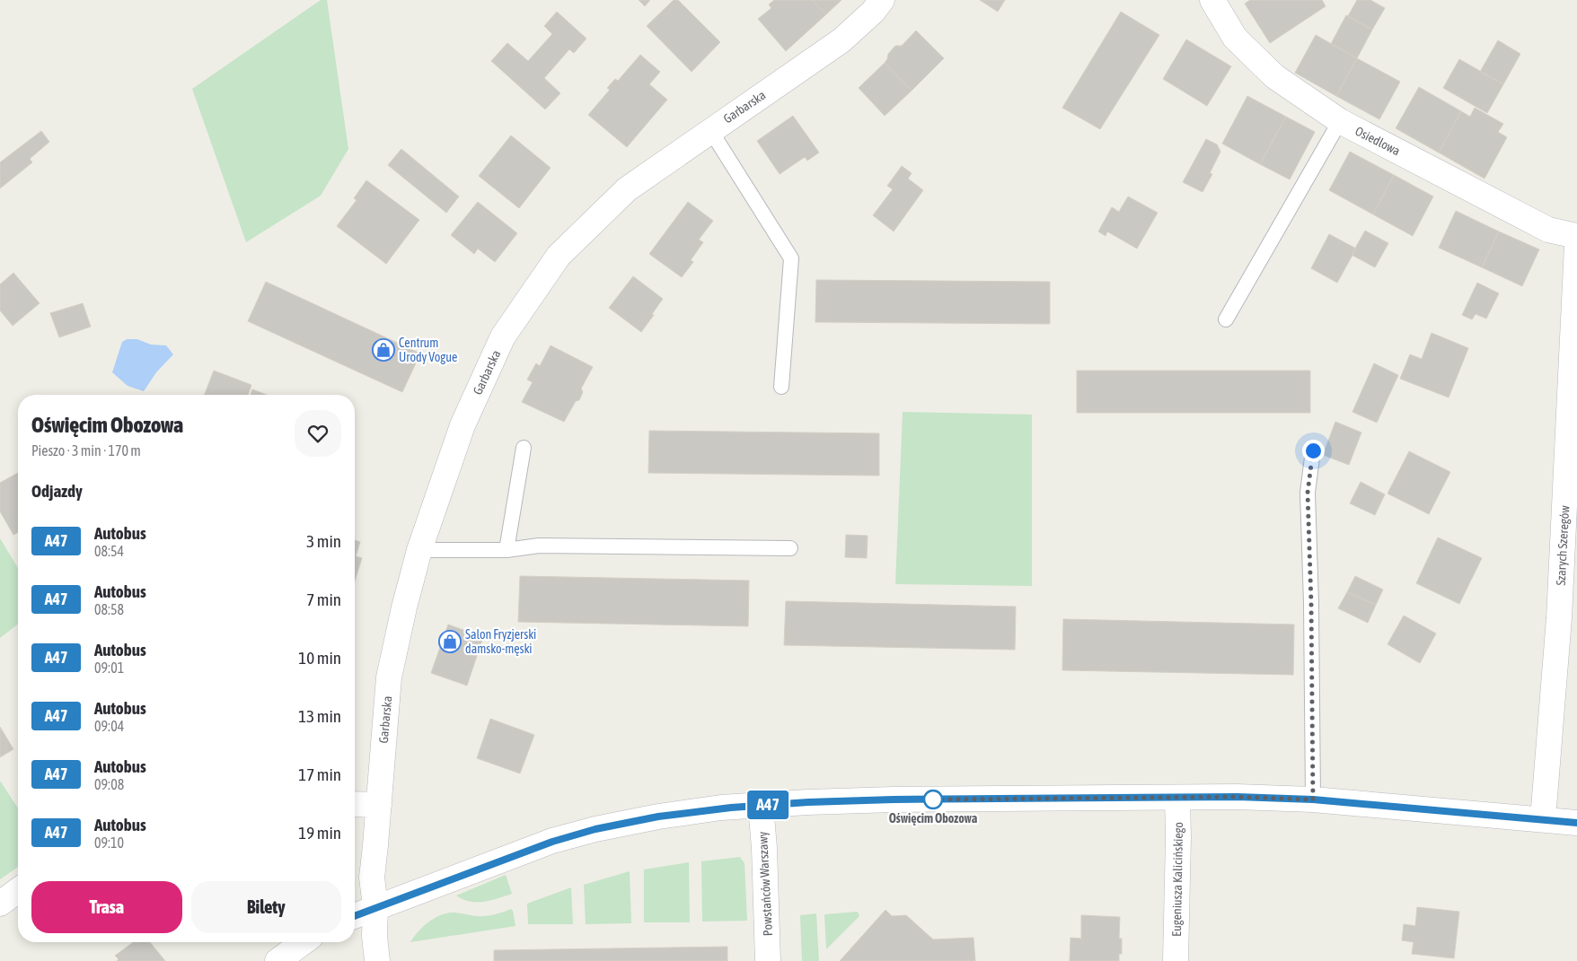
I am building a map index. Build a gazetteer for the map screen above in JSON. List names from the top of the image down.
{
  "streets": {
    "street": [
      "Garbarska",
      "Osiedlowa",
      "Szarych Szeregów",
      "Eugeniusza Kalicińskiego",
      "Powstańców Warszawy"
    ]
  },
  "places": {
    "shop": ["Centrum Urody Vogue", "Salon Fryzjerski damsko-męski"],
    "other": ["Oświęcim Obozowa"]
  },
  "lines": ["bus line A47"],
  "page": {
    "on_map": "A47",
    "heading": [
      ["Oświęcim Obozowa", "Pieszo · 3 min · 170 m"],
      "Odjazdy"
    ],
    "list": [
      {
        "mark": "A47",
        "name": "Autobus",
        "note": "08:54",
        "value": "3 min"
      },
      {
        "mark": "A47",
        "name": "Autobus",
        "note": "08:58",
        "value": "7 min"
      },
      {
        "mark": "A47",
        "name": "Autobus",
        "note": "09:01",
        "value": "10 min"
      },
      {
        "mark": "A47",
        "name": "Autobus",
        "note": "09:04",
        "value": "13 min"
      },
      {
        "mark": "A47",
        "name": "Autobus",
        "note": "09:08",
        "value": "17 min"
      },
      {
        "mark": "A47",
        "name": "Autobus",
        "note": "09:10",
        "value": "19 min"
      }
    ],
    "buttons": ["Trasa", "Bilety"]
  }
}
